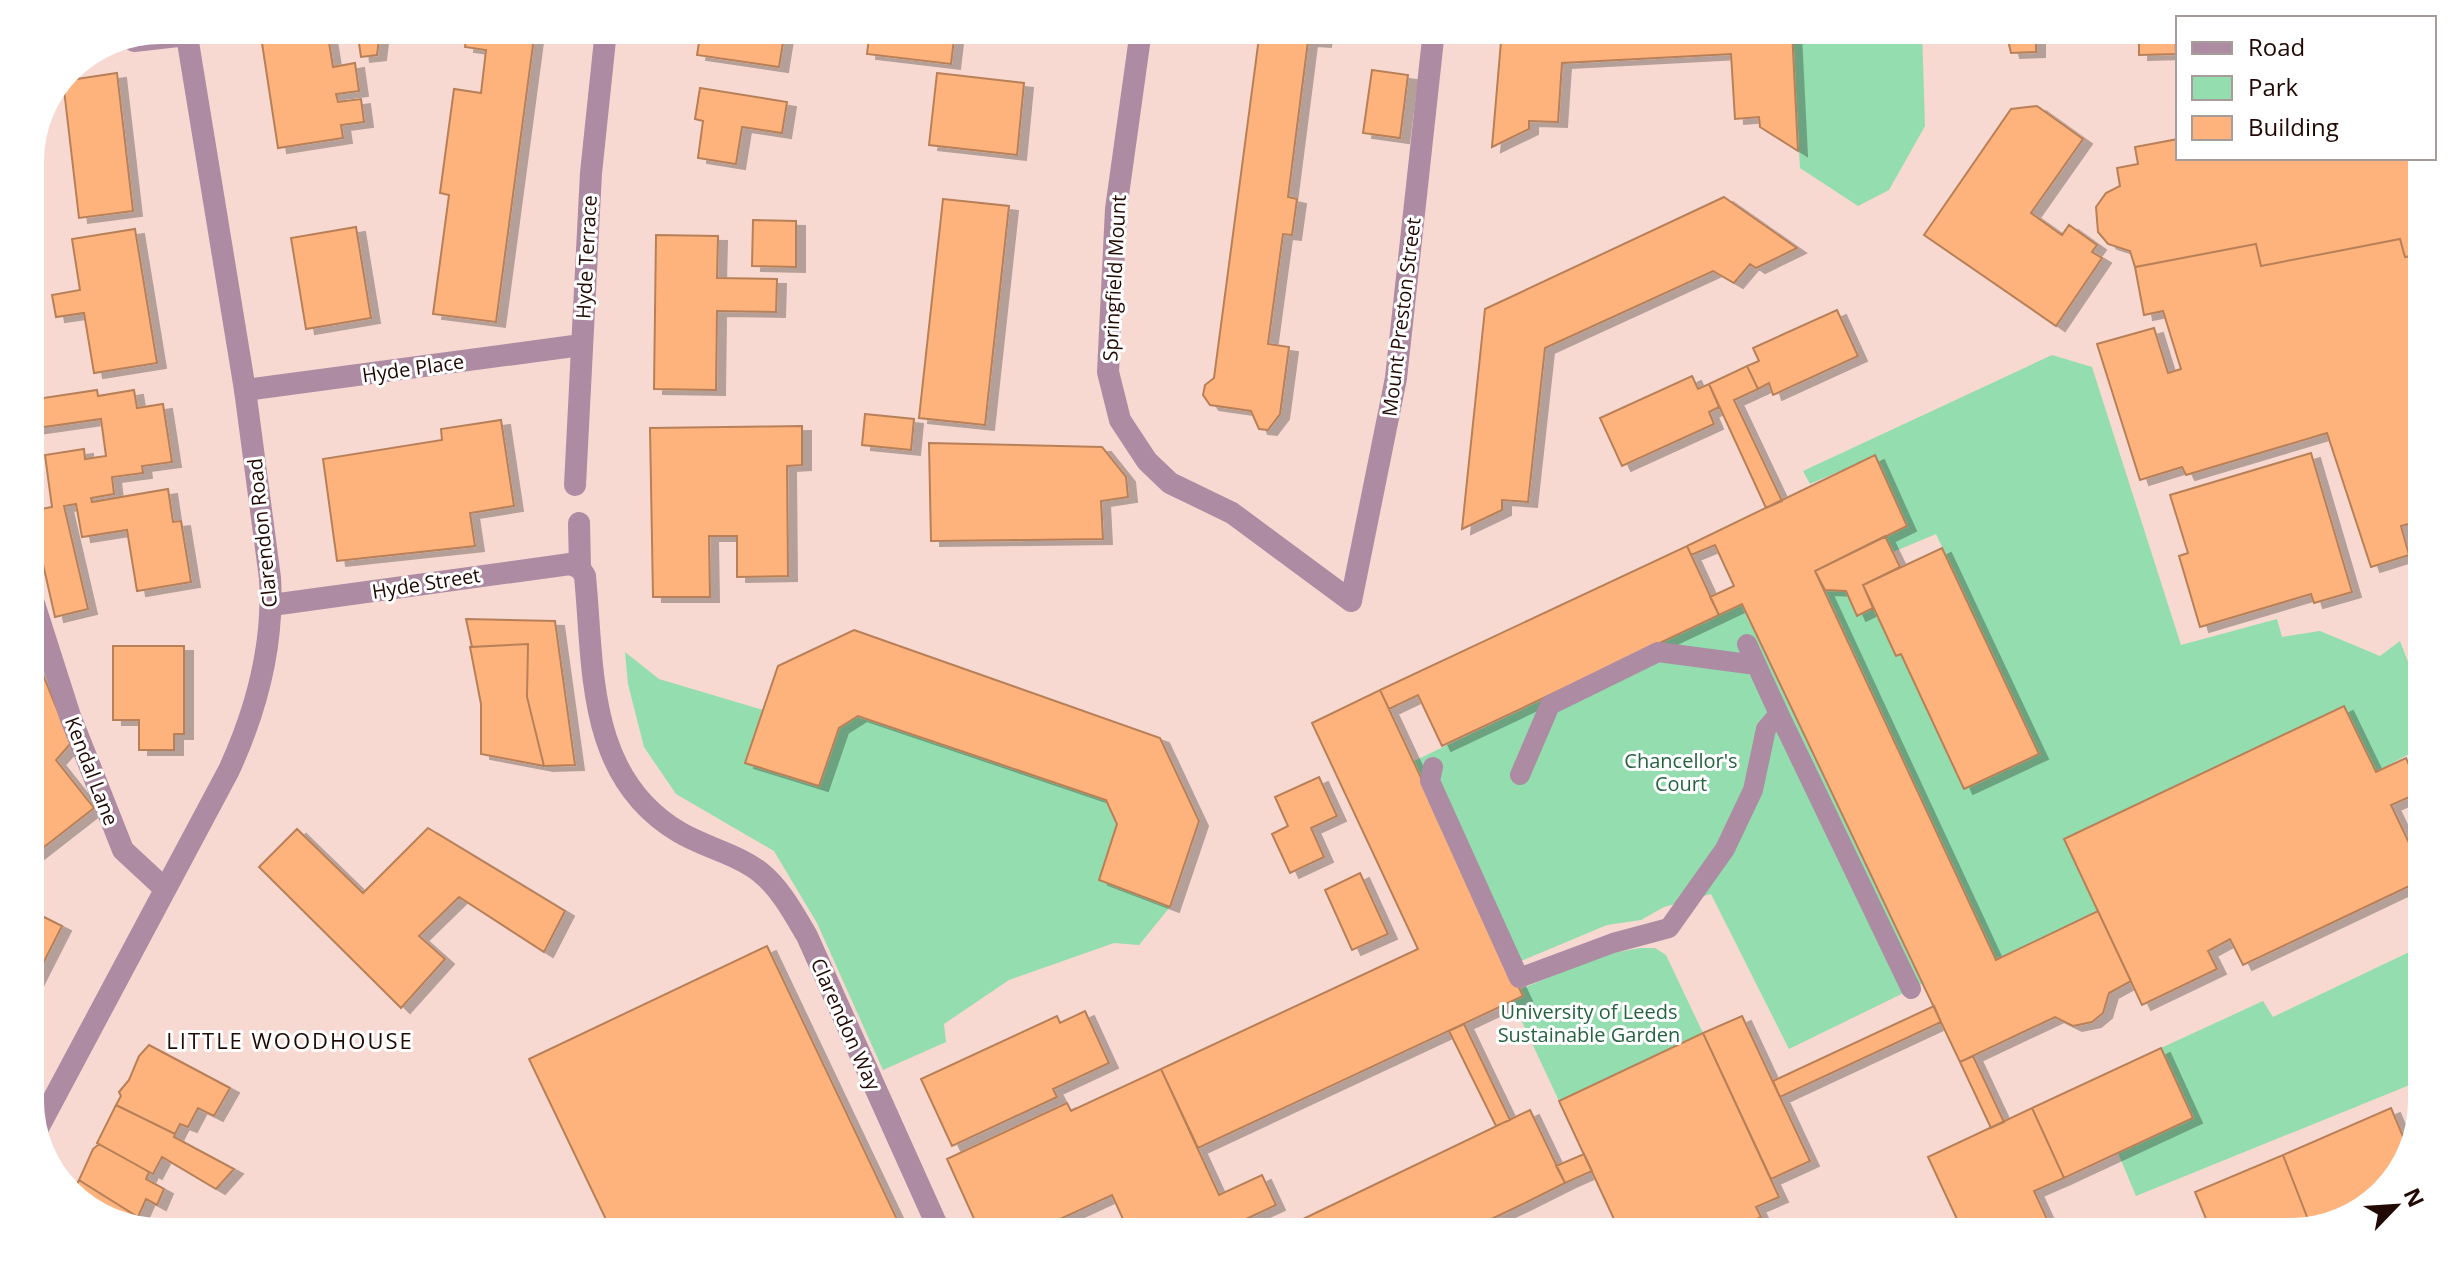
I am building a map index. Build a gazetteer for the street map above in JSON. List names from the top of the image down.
{
  "streets": {
    "street": [
      "Hyde Terrace",
      "Springfield Mount",
      "Mount Preston Street",
      "Hyde Place",
      "Clarendon Road",
      "Hyde Street",
      "Kendal Lane",
      "Clarendon Way"
    ]
  },
  "crossings": [
    ["Hyde Terrace", "Hyde Place"],
    ["Springfield Mount", "Mount Preston Street"],
    ["Hyde Place", "Clarendon Road"],
    ["Clarendon Road", "Hyde Street"],
    ["Clarendon Road", "Kendal Lane"],
    ["Hyde Street", "Clarendon Way"]
  ],
  "districts": ["LITTLE WOODHOUSE"],
  "parks": ["Chancellor's Court", "University of Leeds Sustainable Garden"],
  "legend": ["Road", "Park", "Building"],
  "north": "top right"
}
